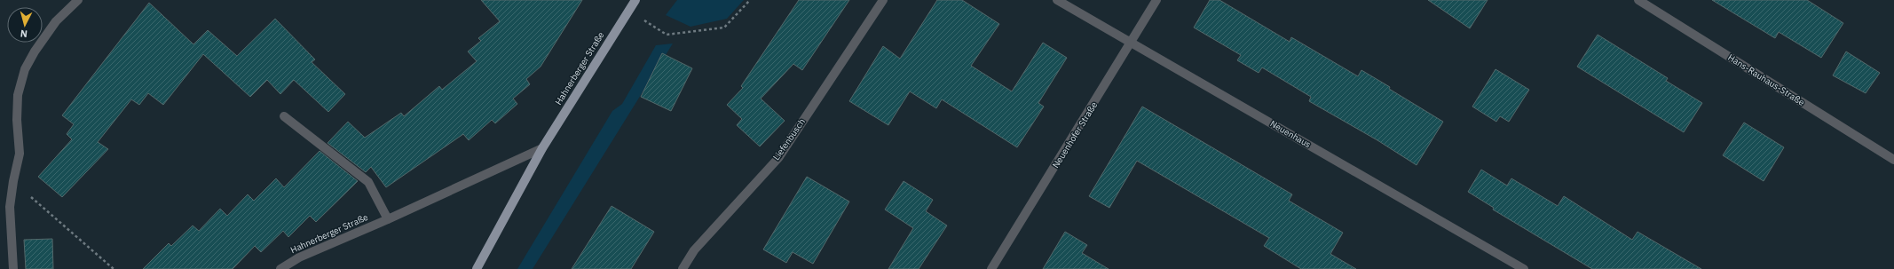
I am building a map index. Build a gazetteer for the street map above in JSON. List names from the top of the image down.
{
  "streets": {
    "main road": ["Hahnerberger Straße"],
    "street": [
      "Hans-Rauhaus-Straße",
      "Neuenhaus",
      "Neuenhofer Straße",
      "Liefenbusch"
    ]
  },
  "crossings": [
    ["Neuenhaus", "Neuenhofer Straße"]
  ],
  "north": "bottom"
}
